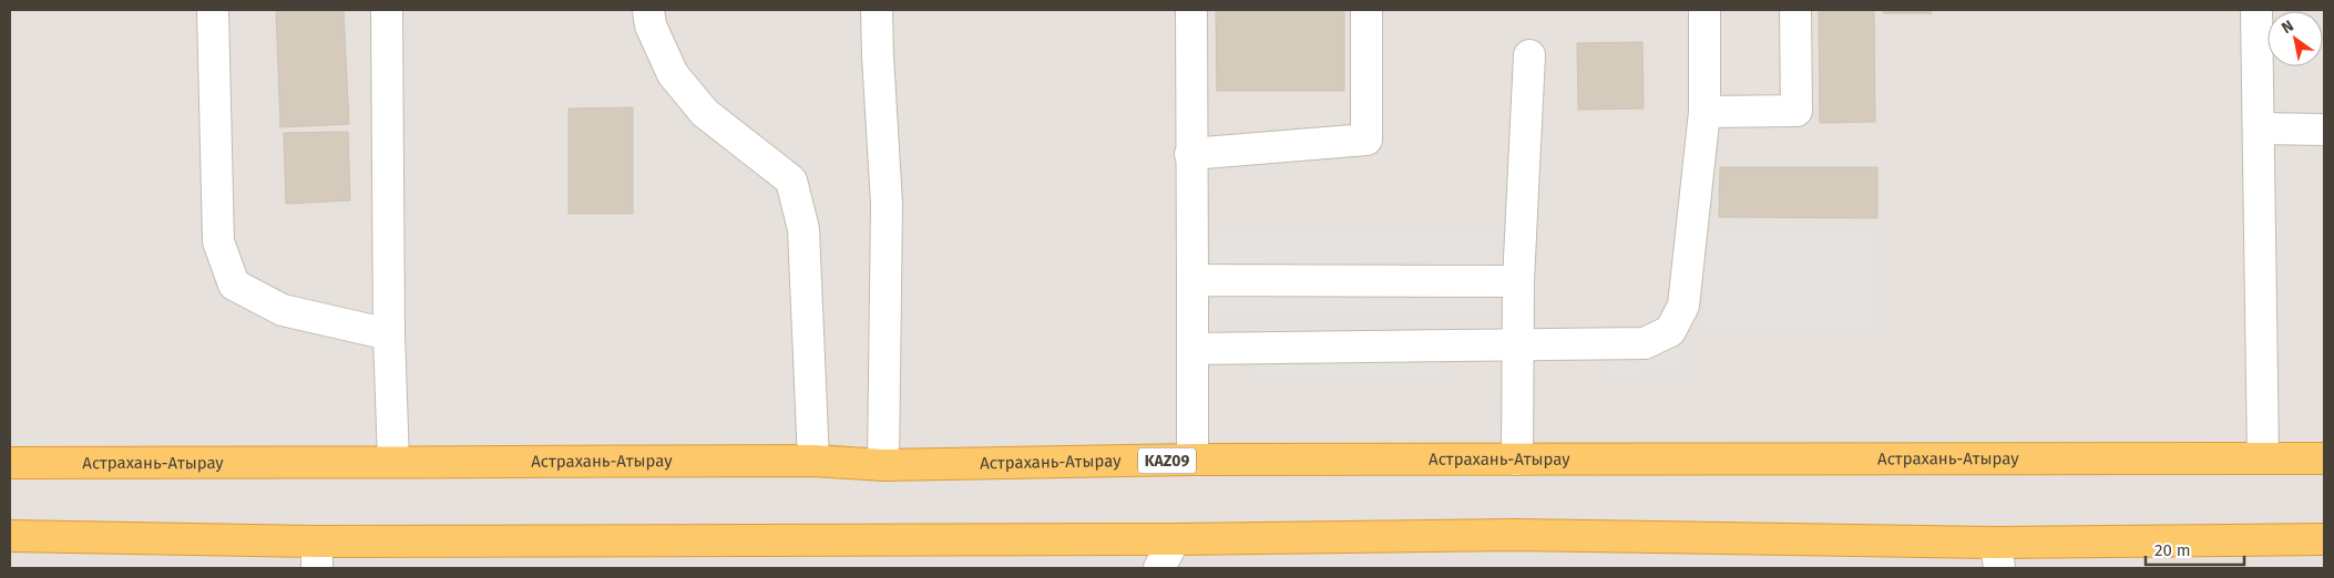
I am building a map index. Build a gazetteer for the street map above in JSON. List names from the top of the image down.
{
  "streets": {
    "highway": ["Астрахань-Атырау", "KAZ09"]
  },
  "scale_bar": "20 m",
  "north": "top left"
}
